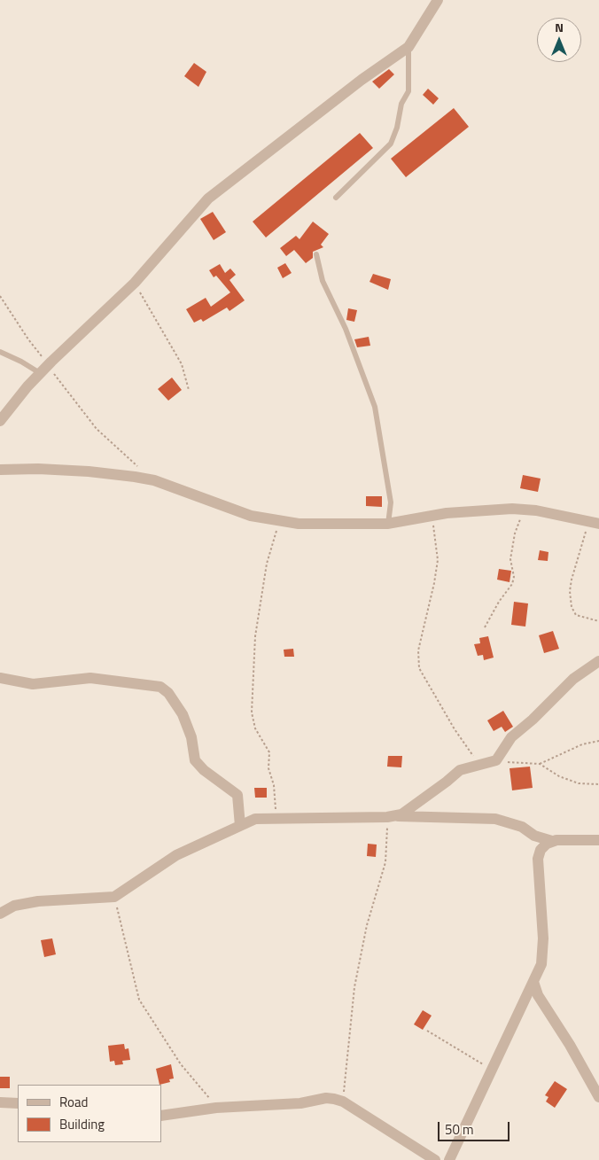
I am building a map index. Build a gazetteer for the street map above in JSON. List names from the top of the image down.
{
  "legend": ["Road", "Building"],
  "scale_bar": "50 m",
  "north": "top"
}
